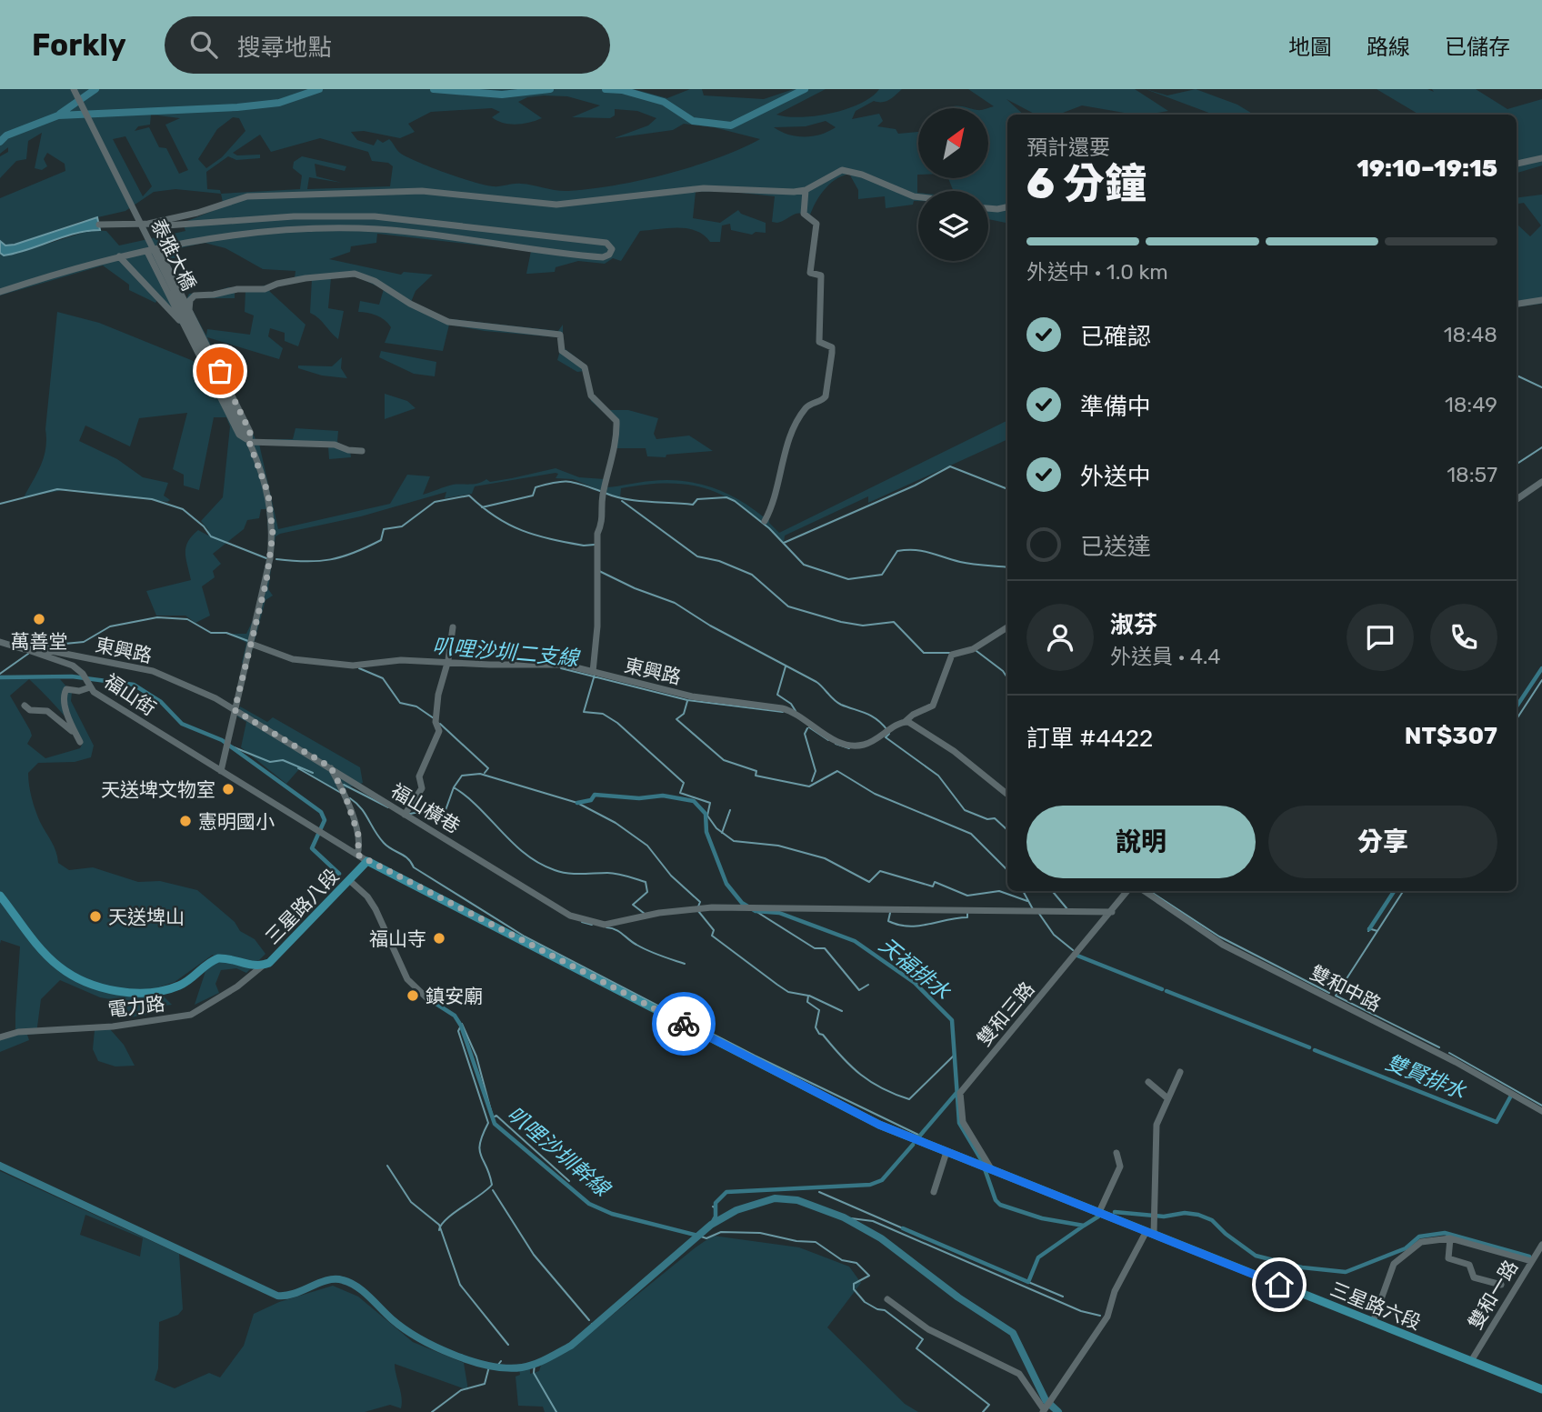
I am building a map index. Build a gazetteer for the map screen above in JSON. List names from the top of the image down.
{
  "streets": {
    "main road": ["三星路八段", "三星路六段"],
    "street": [
      "泰雅大橋",
      "東興路",
      "福山街",
      "福山橫巷",
      "雙和中路",
      "電力路",
      "雙和三路",
      "雙和一路"
    ]
  },
  "crossings": [
    ["東興路", "福山街"],
    ["東興路", "福山橫巷"],
    ["福山街", "三星路八段"],
    ["福山街", "三星路六段"],
    ["福山橫巷", "雙和三路"],
    ["三星路八段", "電力路"],
    ["三星路八段", "三星路六段"],
    ["雙和三路", "三星路六段"],
    ["雙和一路", "三星路六段"]
  ],
  "water": [
    "叭哩沙圳二支線",
    "天福排水",
    "雙賢排水",
    "叭哩沙圳幹線"
  ],
  "places": [
    "萬善堂",
    "天送埤文物室",
    "憲明國小",
    "天送埤山",
    "福山寺",
    "鎮安廟"
  ],
  "north": "top right",
  "page": {
    "header": "Forkly",
    "search": "搜尋地點",
    "nav": ["地圖", "路線", "已儲存"],
    "heading": ["6 分鐘", "預計還要", "19:10–19:15"],
    "panel": [
      "淑芬",
      "外送員 · 4.4",
      "訂單 #4422",
      "NT$307"
    ],
    "bar": "外送中 · 1.0 km",
    "list": [
      ["已確認", "18:48"],
      ["準備中", "18:49"],
      ["外送中", "18:57"],
      "已送達"
    ],
    "buttons": ["說明", "分享"]
  }
}
